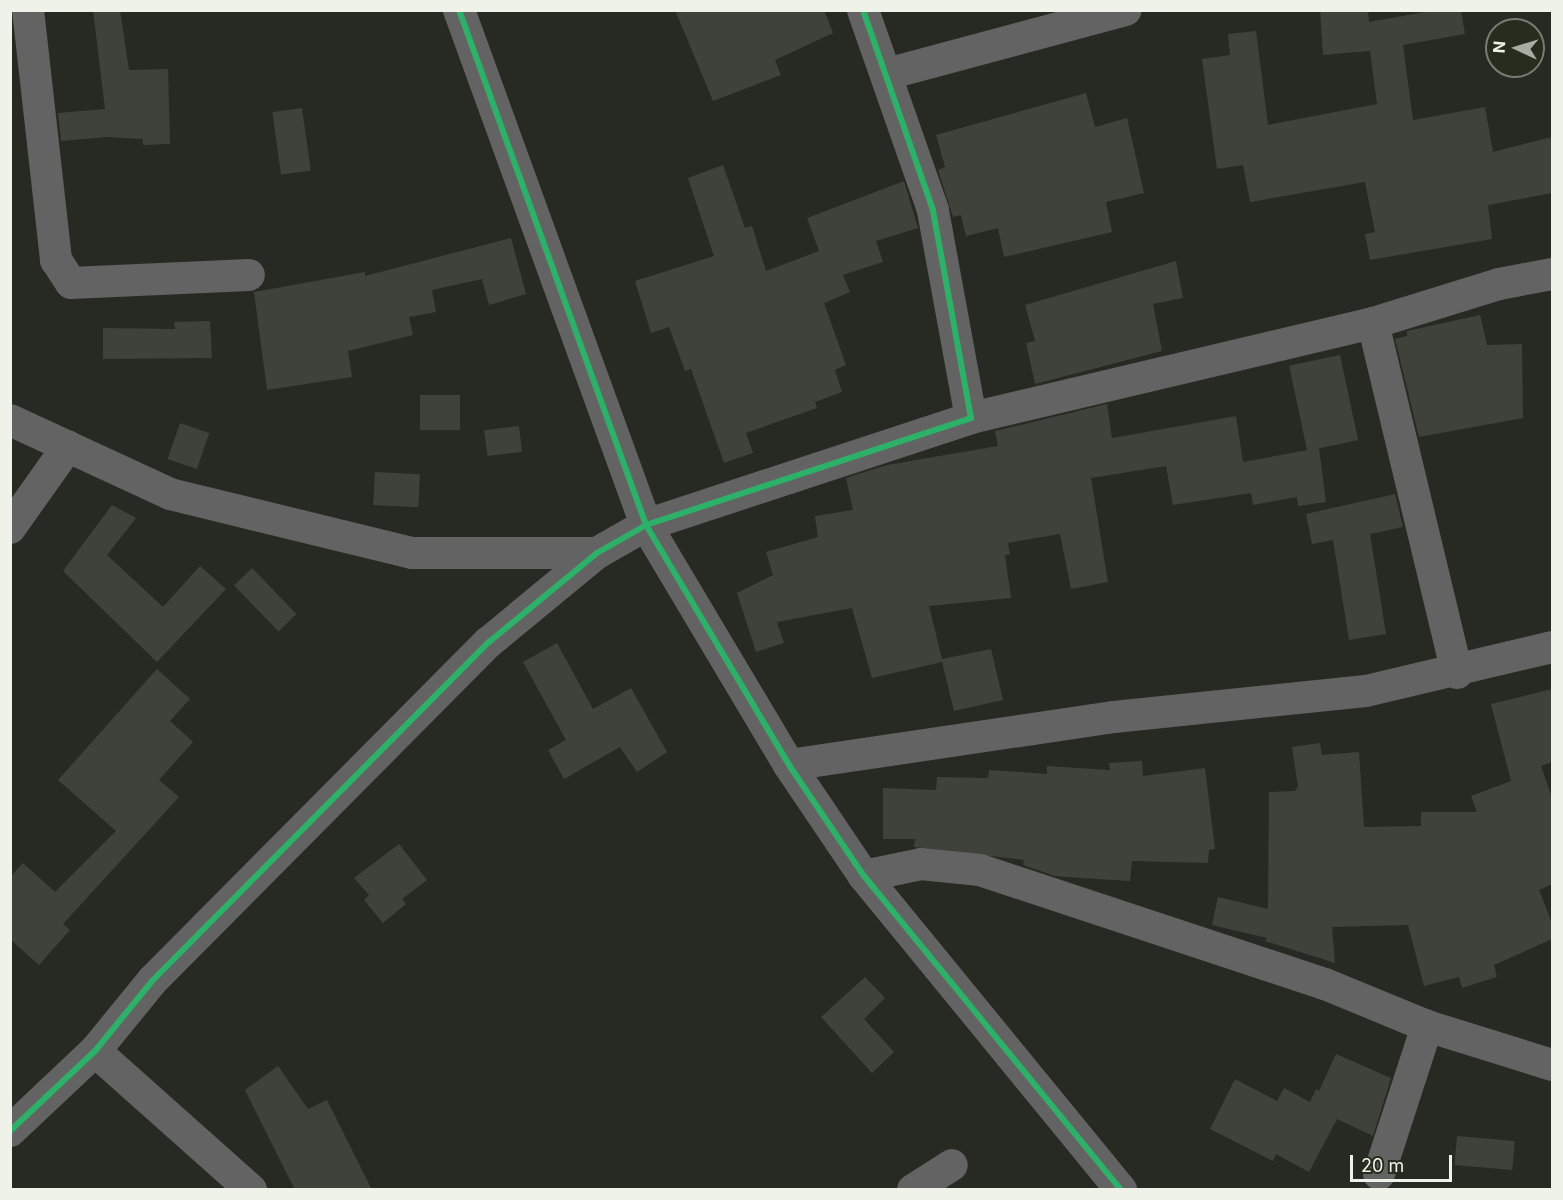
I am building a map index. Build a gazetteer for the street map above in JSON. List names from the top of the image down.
{
  "scale_bar": "20 m",
  "north": "left"
}
